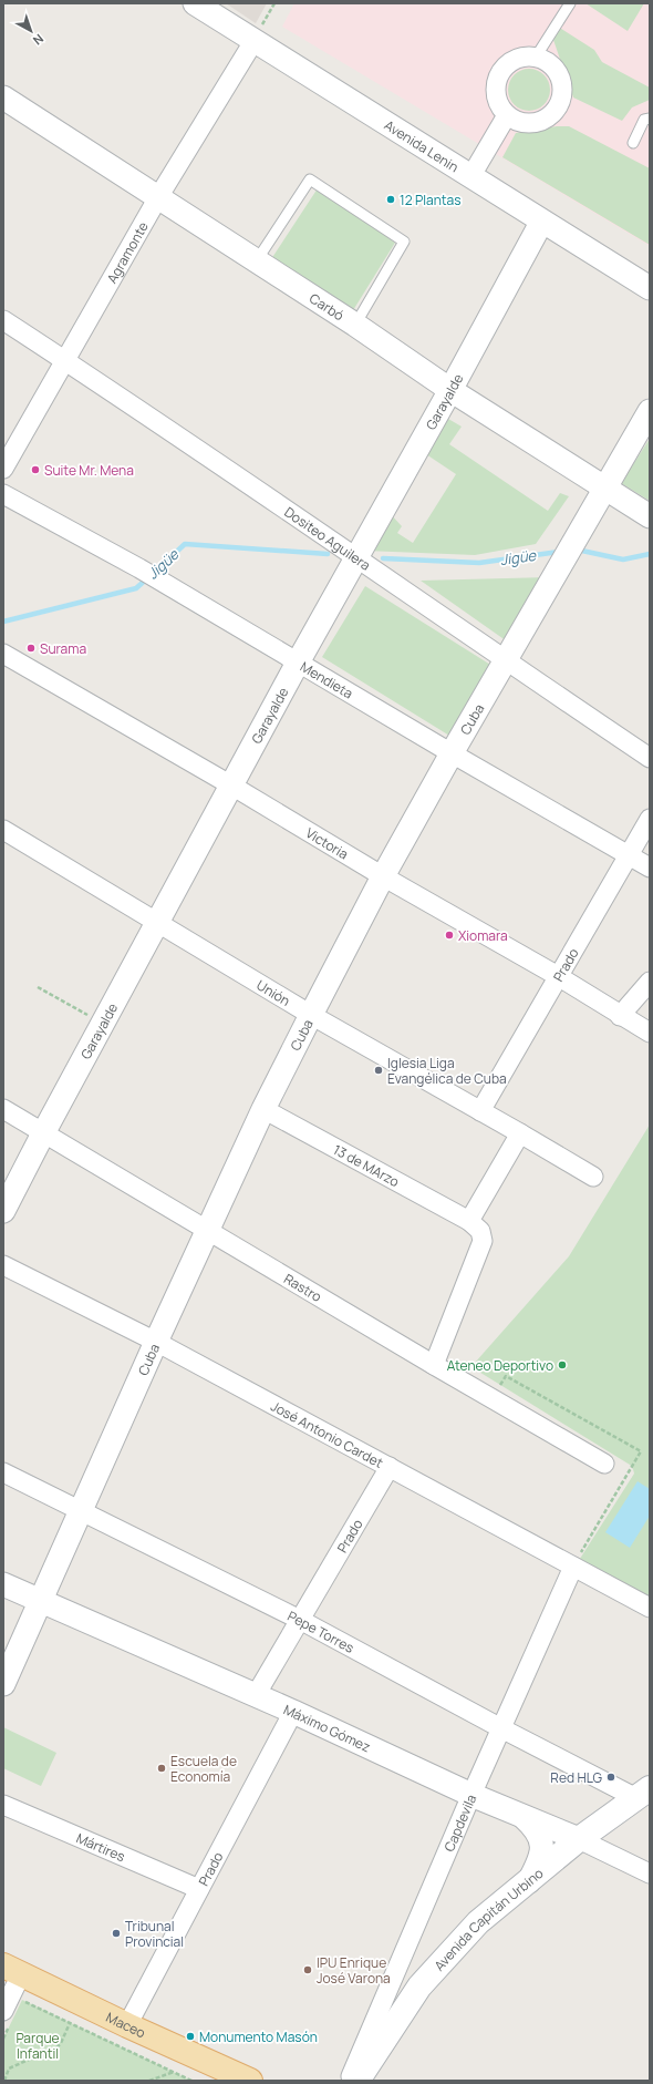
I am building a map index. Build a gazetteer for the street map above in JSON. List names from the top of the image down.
{
  "streets": {
    "main road": ["Avenida Capitán Urbino", "Maceo"],
    "street": [
      "Avenida Lenin",
      "Agramonte",
      "Carbó",
      "Garayalde",
      "Dositeo Aguilera",
      "Mendieta",
      "Cuba",
      "Victoria",
      "Prado",
      "Unión",
      "13 de MArzo",
      "Rastro",
      "José Antonio Cardet",
      "Pepe Torres",
      "Máximo Gómez",
      "Capdevila",
      "Mártires"
    ]
  },
  "crossings": [
    ["Avenida Lenin", "Agramonte"],
    ["Avenida Lenin", "Garayalde"],
    ["Agramonte", "Carbó"],
    ["Agramonte", "Dositeo Aguilera"],
    ["Carbó", "Garayalde"],
    ["Carbó", "Cuba"],
    ["Garayalde", "Dositeo Aguilera"],
    ["Garayalde", "Mendieta"],
    ["Garayalde", "Victoria"],
    ["Garayalde", "Unión"],
    ["Garayalde", "Rastro"],
    ["Dositeo Aguilera", "Cuba"],
    ["Mendieta", "Cuba"],
    ["Mendieta", "Prado"],
    ["Cuba", "Victoria"],
    ["Cuba", "Unión"],
    ["Cuba", "13 de MArzo"],
    ["Cuba", "Rastro"],
    ["Cuba", "José Antonio Cardet"],
    ["Cuba", "Pepe Torres"],
    ["Cuba", "Máximo Gómez"],
    ["Victoria", "Prado"],
    ["Prado", "Unión"],
    ["Prado", "José Antonio Cardet"],
    ["Prado", "Pepe Torres"],
    ["Prado", "Máximo Gómez"],
    ["Prado", "Mártires"],
    ["Prado", "Maceo"],
    ["José Antonio Cardet", "Capdevila"],
    ["Pepe Torres", "Capdevila"],
    ["Pepe Torres", "Avenida Capitán Urbino"],
    ["Máximo Gómez", "Capdevila"],
    ["Máximo Gómez", "Avenida Capitán Urbino"]
  ],
  "water": ["Jigüe"],
  "parks": ["Parque Infantil"],
  "places": [
    "12 Plantas",
    "Suite Mr. Mena",
    "Surama",
    "Xiomara",
    "Iglesia Liga Evangélica de Cuba",
    "Ateneo Deportivo",
    "Escuela de Economía",
    "Red HLG",
    "Tribunal Provincial",
    "IPU Enrique José Varona",
    "Monumento Masón"
  ],
  "north": "bottom right"
}
